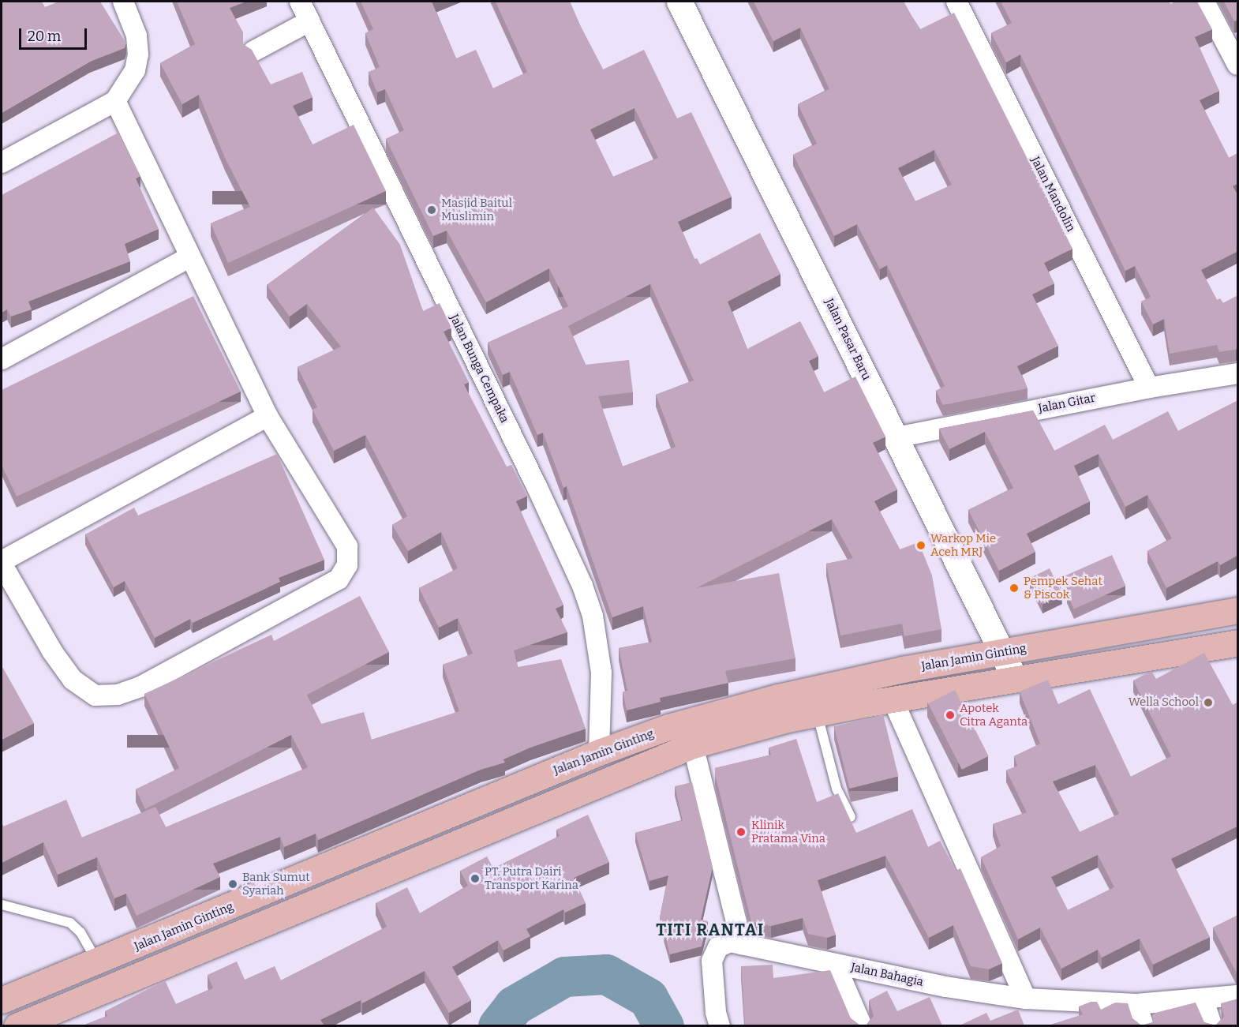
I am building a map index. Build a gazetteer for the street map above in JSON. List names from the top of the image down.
{
  "streets": {
    "main road": ["Jalan Jamin Ginting"],
    "street": [
      "Jalan Mandolin",
      "Jalan Pasar Baru",
      "Jalan Bunga Cempaka",
      "Jalan Gitar",
      "Jalan Bahagia"
    ]
  },
  "crossings": [
    ["Jalan Mandolin", "Jalan Gitar"],
    ["Jalan Pasar Baru", "Jalan Gitar"],
    ["Jalan Pasar Baru", "Jalan Jamin Ginting"],
    ["Jalan Bunga Cempaka", "Jalan Jamin Ginting"]
  ],
  "districts": ["TITI RANTAI"],
  "places": [
    "Masjid Baitul Muslimin",
    "Warkop Mie Aceh MRJ",
    "Pempek Sehat & Piscok",
    "Wella School",
    "Apotek Citra Aganta",
    "Klinik Pratama Vina",
    "PT. Putra Dairi Transport Karina",
    "Bank Sumut Syariah"
  ],
  "scale_bar": "20 m"
}
